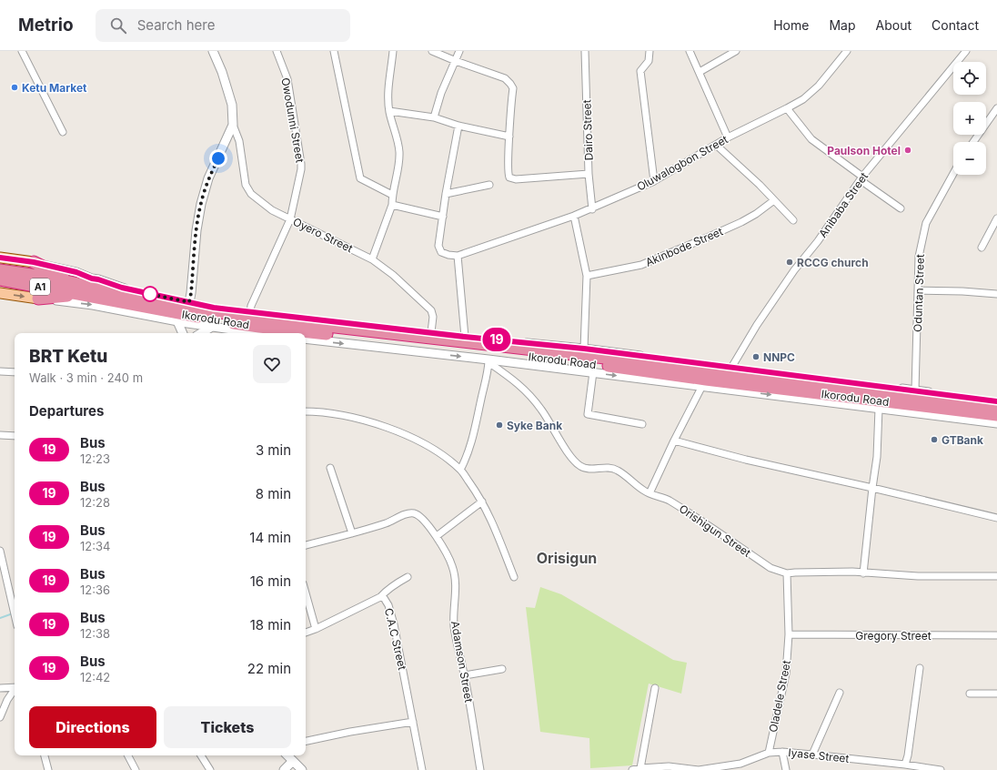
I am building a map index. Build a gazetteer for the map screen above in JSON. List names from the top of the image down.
{
  "streets": {
    "highway": ["A1", "Ikorodu Road"],
    "street": [
      "Owodunni Street",
      "Dairo Street",
      "Oluwalogbon Street",
      "Anibaba Street",
      "Oyero Street",
      "Akinbode Street",
      "Oduntan Street",
      "Orishigun Street",
      "Gregory Street",
      "C.A.C Street",
      "Adamson Street",
      "Oladele Street",
      "Iyase Street"
    ]
  },
  "crossings": [
    ["Owodunni Street", "Oyero Street"],
    ["Owodunni Street", "Ikorodu Road"],
    ["Dairo Street", "Oluwalogbon Street"],
    ["Anibaba Street", "Ikorodu Road"],
    ["Oyero Street", "Ikorodu Road"],
    ["Oduntan Street", "Ikorodu Road"],
    ["Ikorodu Road", "Orishigun Street"],
    ["Orishigun Street", "Oladele Street"],
    ["Gregory Street", "Oladele Street"],
    ["Oladele Street", "Iyase Street"]
  ],
  "districts": ["Orisigun"],
  "places": [
    "Ketu Market",
    "Paulson Hotel",
    "RCCG church",
    "NNPC",
    "Syke Bank",
    "GTBank"
  ],
  "lines": ["bus line 19"],
  "page": {
    "header": "Metrio",
    "search": "Search here",
    "nav": [
      "Home",
      "Map",
      "About",
      "Contact"
    ],
    "on_map": "19",
    "map_buttons": ["+", "−"],
    "heading": [
      ["BRT Ketu", "Walk · 3 min · 240 m"],
      "Departures"
    ],
    "list": [
      {
        "mark": "19",
        "name": "Bus",
        "note": "12:23",
        "value": "3 min"
      },
      {
        "mark": "19",
        "name": "Bus",
        "note": "12:28",
        "value": "8 min"
      },
      {
        "mark": "19",
        "name": "Bus",
        "note": "12:34",
        "value": "14 min"
      },
      {
        "mark": "19",
        "name": "Bus",
        "note": "12:36",
        "value": "16 min"
      },
      {
        "mark": "19",
        "name": "Bus",
        "note": "12:38",
        "value": "18 min"
      },
      {
        "mark": "19",
        "name": "Bus",
        "note": "12:42",
        "value": "22 min"
      }
    ],
    "buttons": ["Directions", "Tickets"]
  }
}
